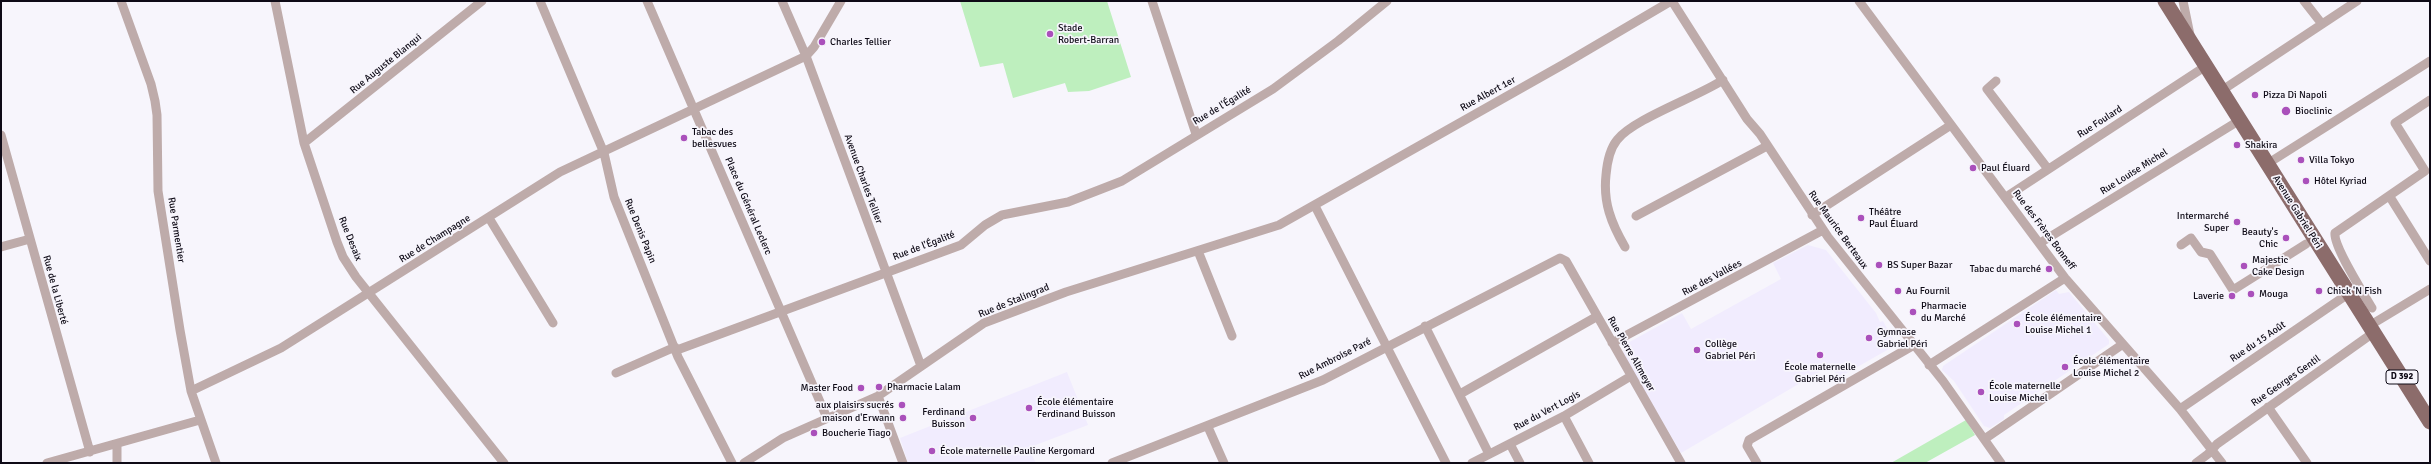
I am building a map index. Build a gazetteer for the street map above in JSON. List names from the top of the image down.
{
  "streets": {
    "main road": ["Avenue Gabriel Péri", "D 392"],
    "street": [
      "Rue Auguste Blanqui",
      "Rue Albert 1er",
      "Rue de l'Égalité",
      "Rue Foulard",
      "Rue Louise Michel",
      "Avenue Charles Tellier",
      "Place du Général Leclerc",
      "Rue Parmentier",
      "Rue Maurice Berteaux",
      "Rue des Frères Bonneff",
      "Rue Denis Papin",
      "Rue Desaix",
      "Rue de Champagne",
      "Rue des Vallées",
      "Rue de la Liberté",
      "Rue de Stalingrad",
      "Rue du 15 Août",
      "Rue Pierre Altmeyer",
      "Rue Ambroise Paré",
      "Rue Georges Gentil",
      "Rue du Vert Logis"
    ]
  },
  "crossings": [
    ["Rue Auguste Blanqui", "Rue Desaix"],
    ["Rue Albert 1er", "Rue Maurice Berteaux"],
    ["Rue Albert 1er", "Rue de Stalingrad"],
    ["Rue de l'Égalité", "Avenue Charles Tellier"],
    ["Rue de l'Égalité", "Place du Général Leclerc"],
    ["Rue de l'Égalité", "Rue Denis Papin"],
    ["Rue Foulard", "Avenue Gabriel Péri"],
    ["Rue Foulard", "Rue des Frères Bonneff"],
    ["Rue Louise Michel", "Avenue Gabriel Péri"],
    ["Rue Louise Michel", "Rue des Frères Bonneff"],
    ["Avenue Charles Tellier", "Rue de Champagne"],
    ["Avenue Charles Tellier", "Rue de Stalingrad"],
    ["Place du Général Leclerc", "Rue de Champagne"],
    ["Place du Général Leclerc", "Rue de Stalingrad"],
    ["Avenue Gabriel Péri", "Rue du 15 Août"],
    ["Avenue Gabriel Péri", "Rue Georges Gentil"],
    ["Rue Parmentier", "Rue de Champagne"],
    ["Rue Maurice Berteaux", "Rue des Vallées"],
    ["Rue des Frères Bonneff", "Rue du 15 Août"],
    ["Rue des Frères Bonneff", "Rue Georges Gentil"],
    ["Rue Denis Papin", "Rue de Champagne"],
    ["Rue Desaix", "Rue de Champagne"],
    ["Rue des Vallées", "Rue Pierre Altmeyer"],
    ["Rue Pierre Altmeyer", "Rue Ambroise Paré"],
    ["Rue Pierre Altmeyer", "Rue du Vert Logis"]
  ],
  "places": [
    "Stade Robert-Barran",
    "Charles Tellier",
    "Pizza Di Napoli",
    "Bioclinic",
    "Tabac des bellesvues",
    "Shakira",
    "Villa Tokyo",
    "Paul Éluard",
    "Hôtel Kyriad",
    "Théâtre Paul Éluard",
    "Intermarché Super",
    "Beauty's Chic",
    "BS Super Bazar",
    "Majestic Cake Design",
    "Tabac du marché",
    "Au Fournil",
    "Chick 'N Fish",
    "Mouga",
    "Laverie",
    "Pharmacie du Marché",
    "École élémentaire Louise Michel 1",
    "Gymnase Gabriel Péri",
    "Collège Gabriel Péri",
    "École maternelle Gabriel Péri",
    "École élémentaire Louise Michel 2",
    "Pharmacie Lalam",
    "Master Food",
    "École maternelle Louise Michel",
    "aux plaisirs sucrés",
    "École élémentaire Ferdinand Buisson",
    "maison d'Erwann",
    "Ferdinand Buisson",
    "Boucherie Tiago",
    "École maternelle Pauline Kergomard"
  ]
}
